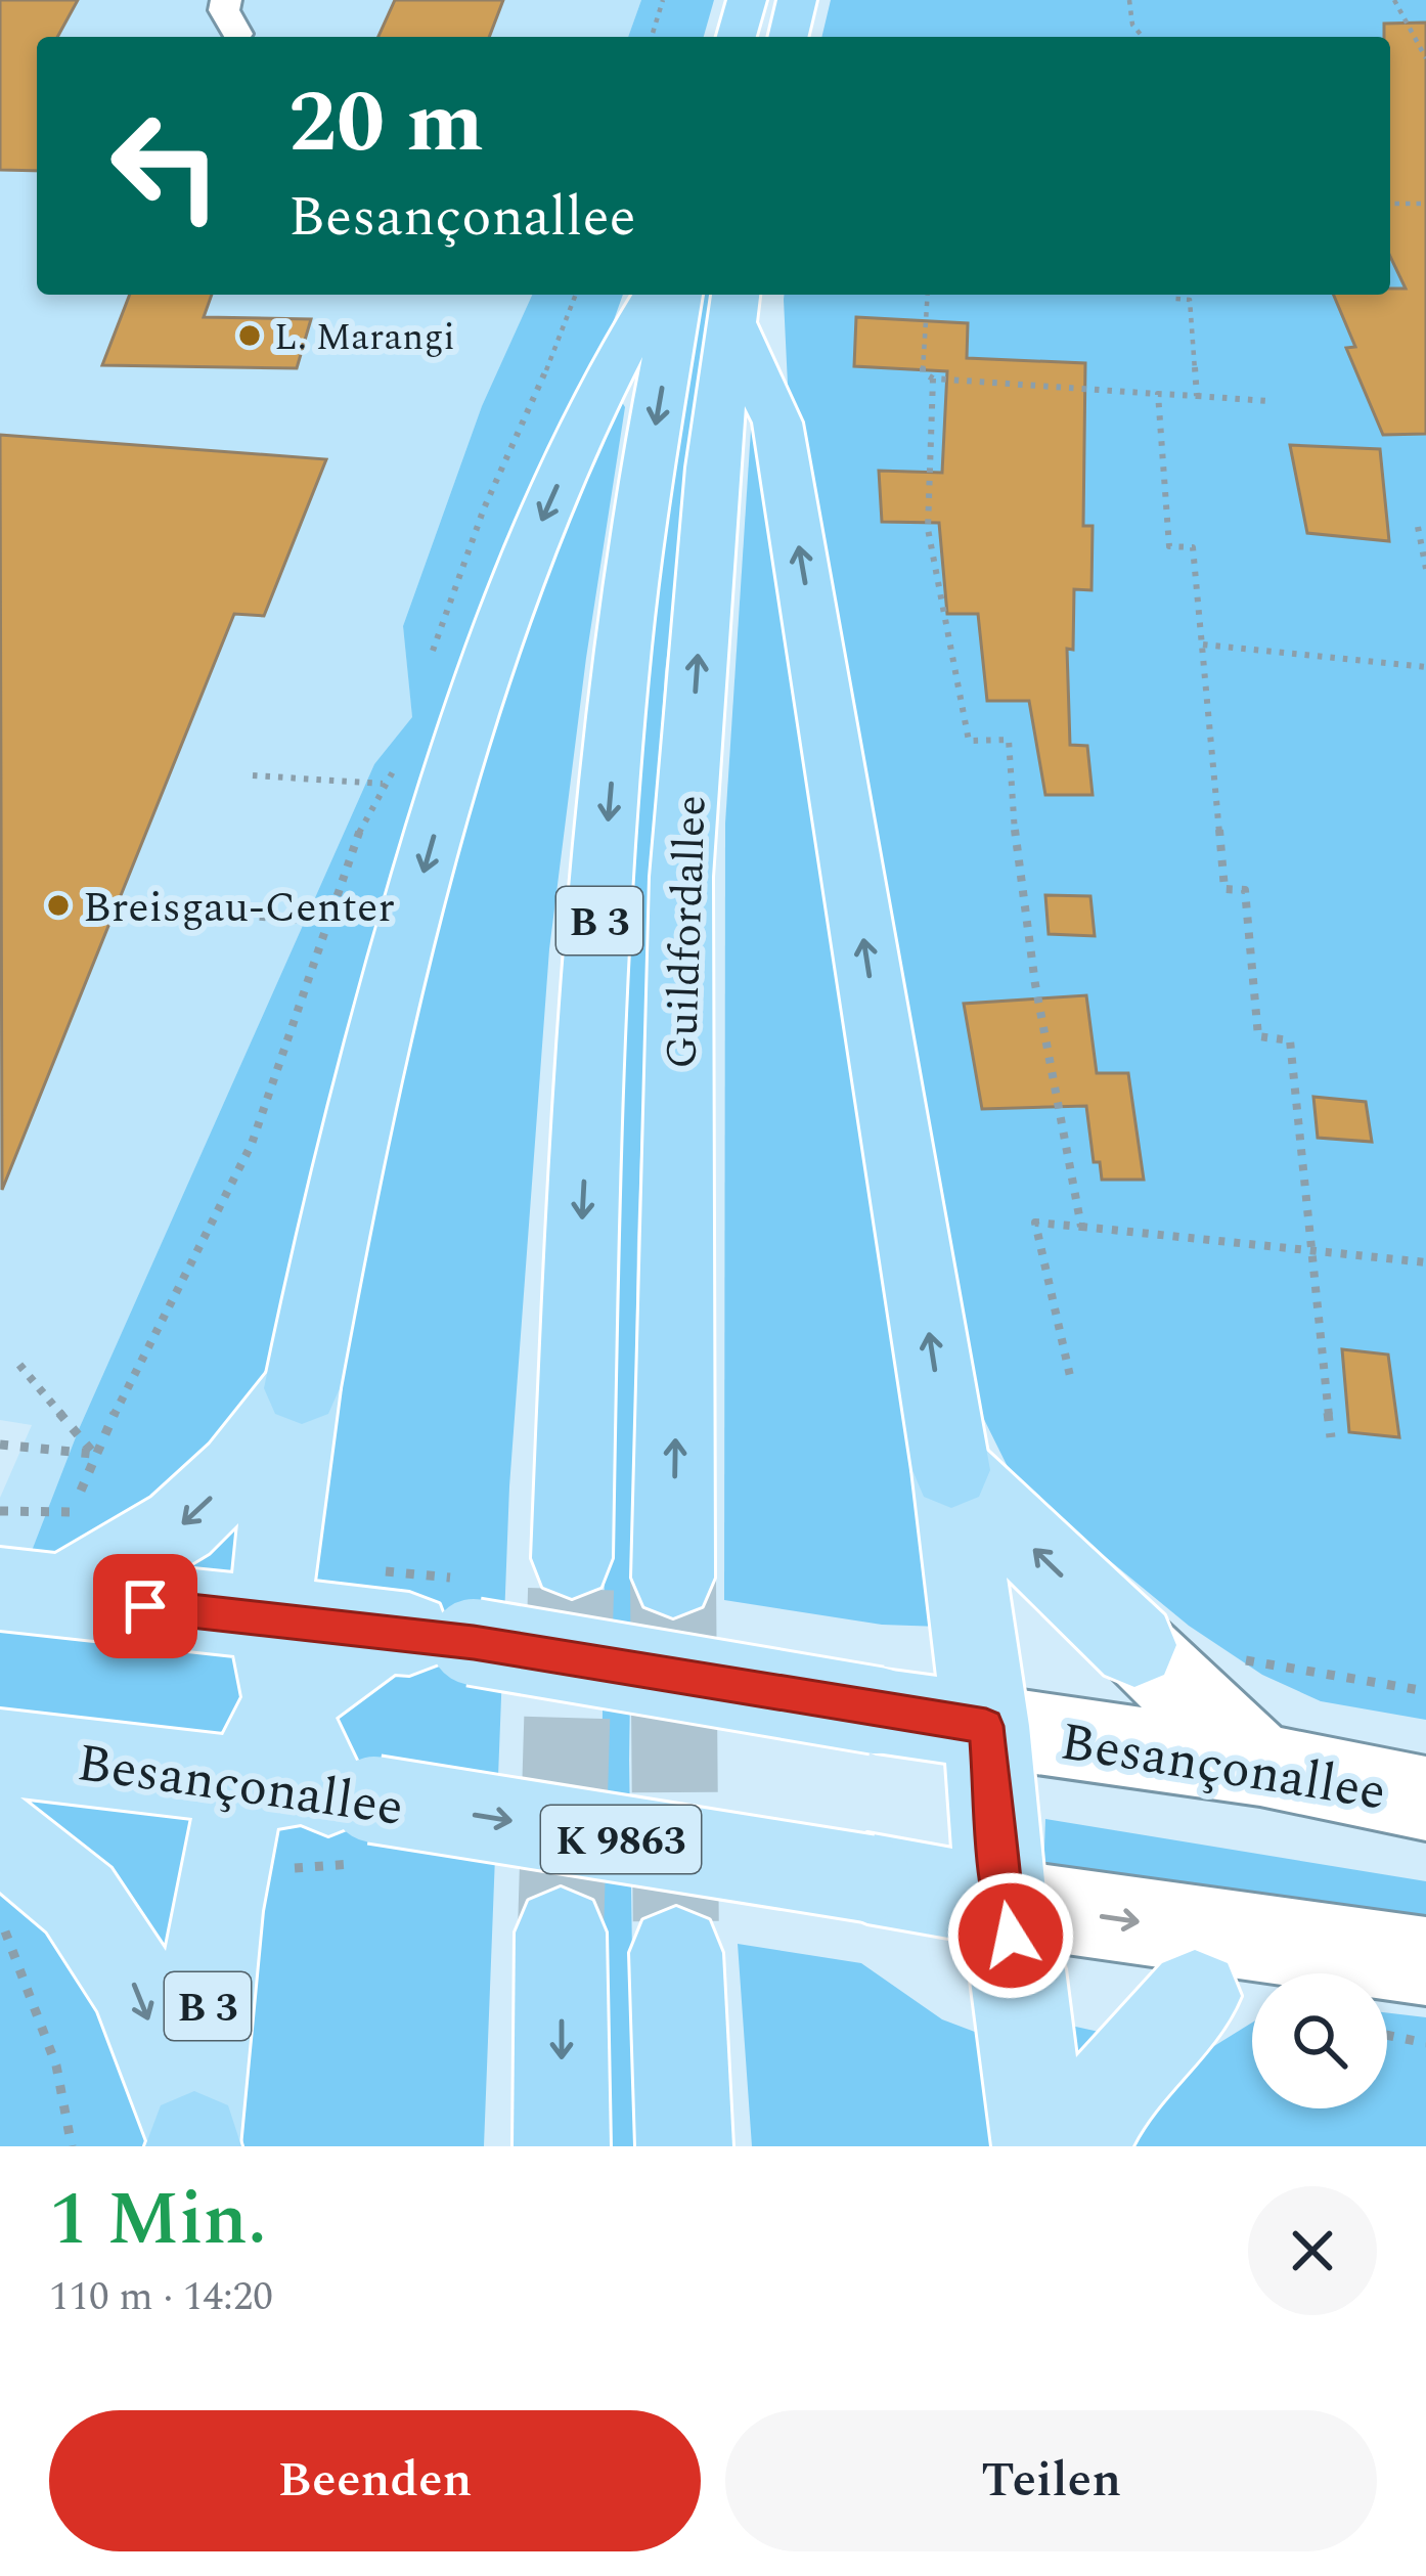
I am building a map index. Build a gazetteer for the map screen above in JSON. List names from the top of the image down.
{
  "streets": {
    "highway": ["B 3", "Guildfordallee"],
    "main road": ["Besançonallee", "K 9863"]
  },
  "crossings": [
    ["B 3", "Besançonallee"]
  ],
  "places": ["L. Marangi", "Breisgau-Center"],
  "page": {
    "turn": ["20 m", "Besançonallee"],
    "heading": ["1 Min.", "110 m · 14:20"],
    "buttons": ["Beenden", "Teilen"]
  }
}
